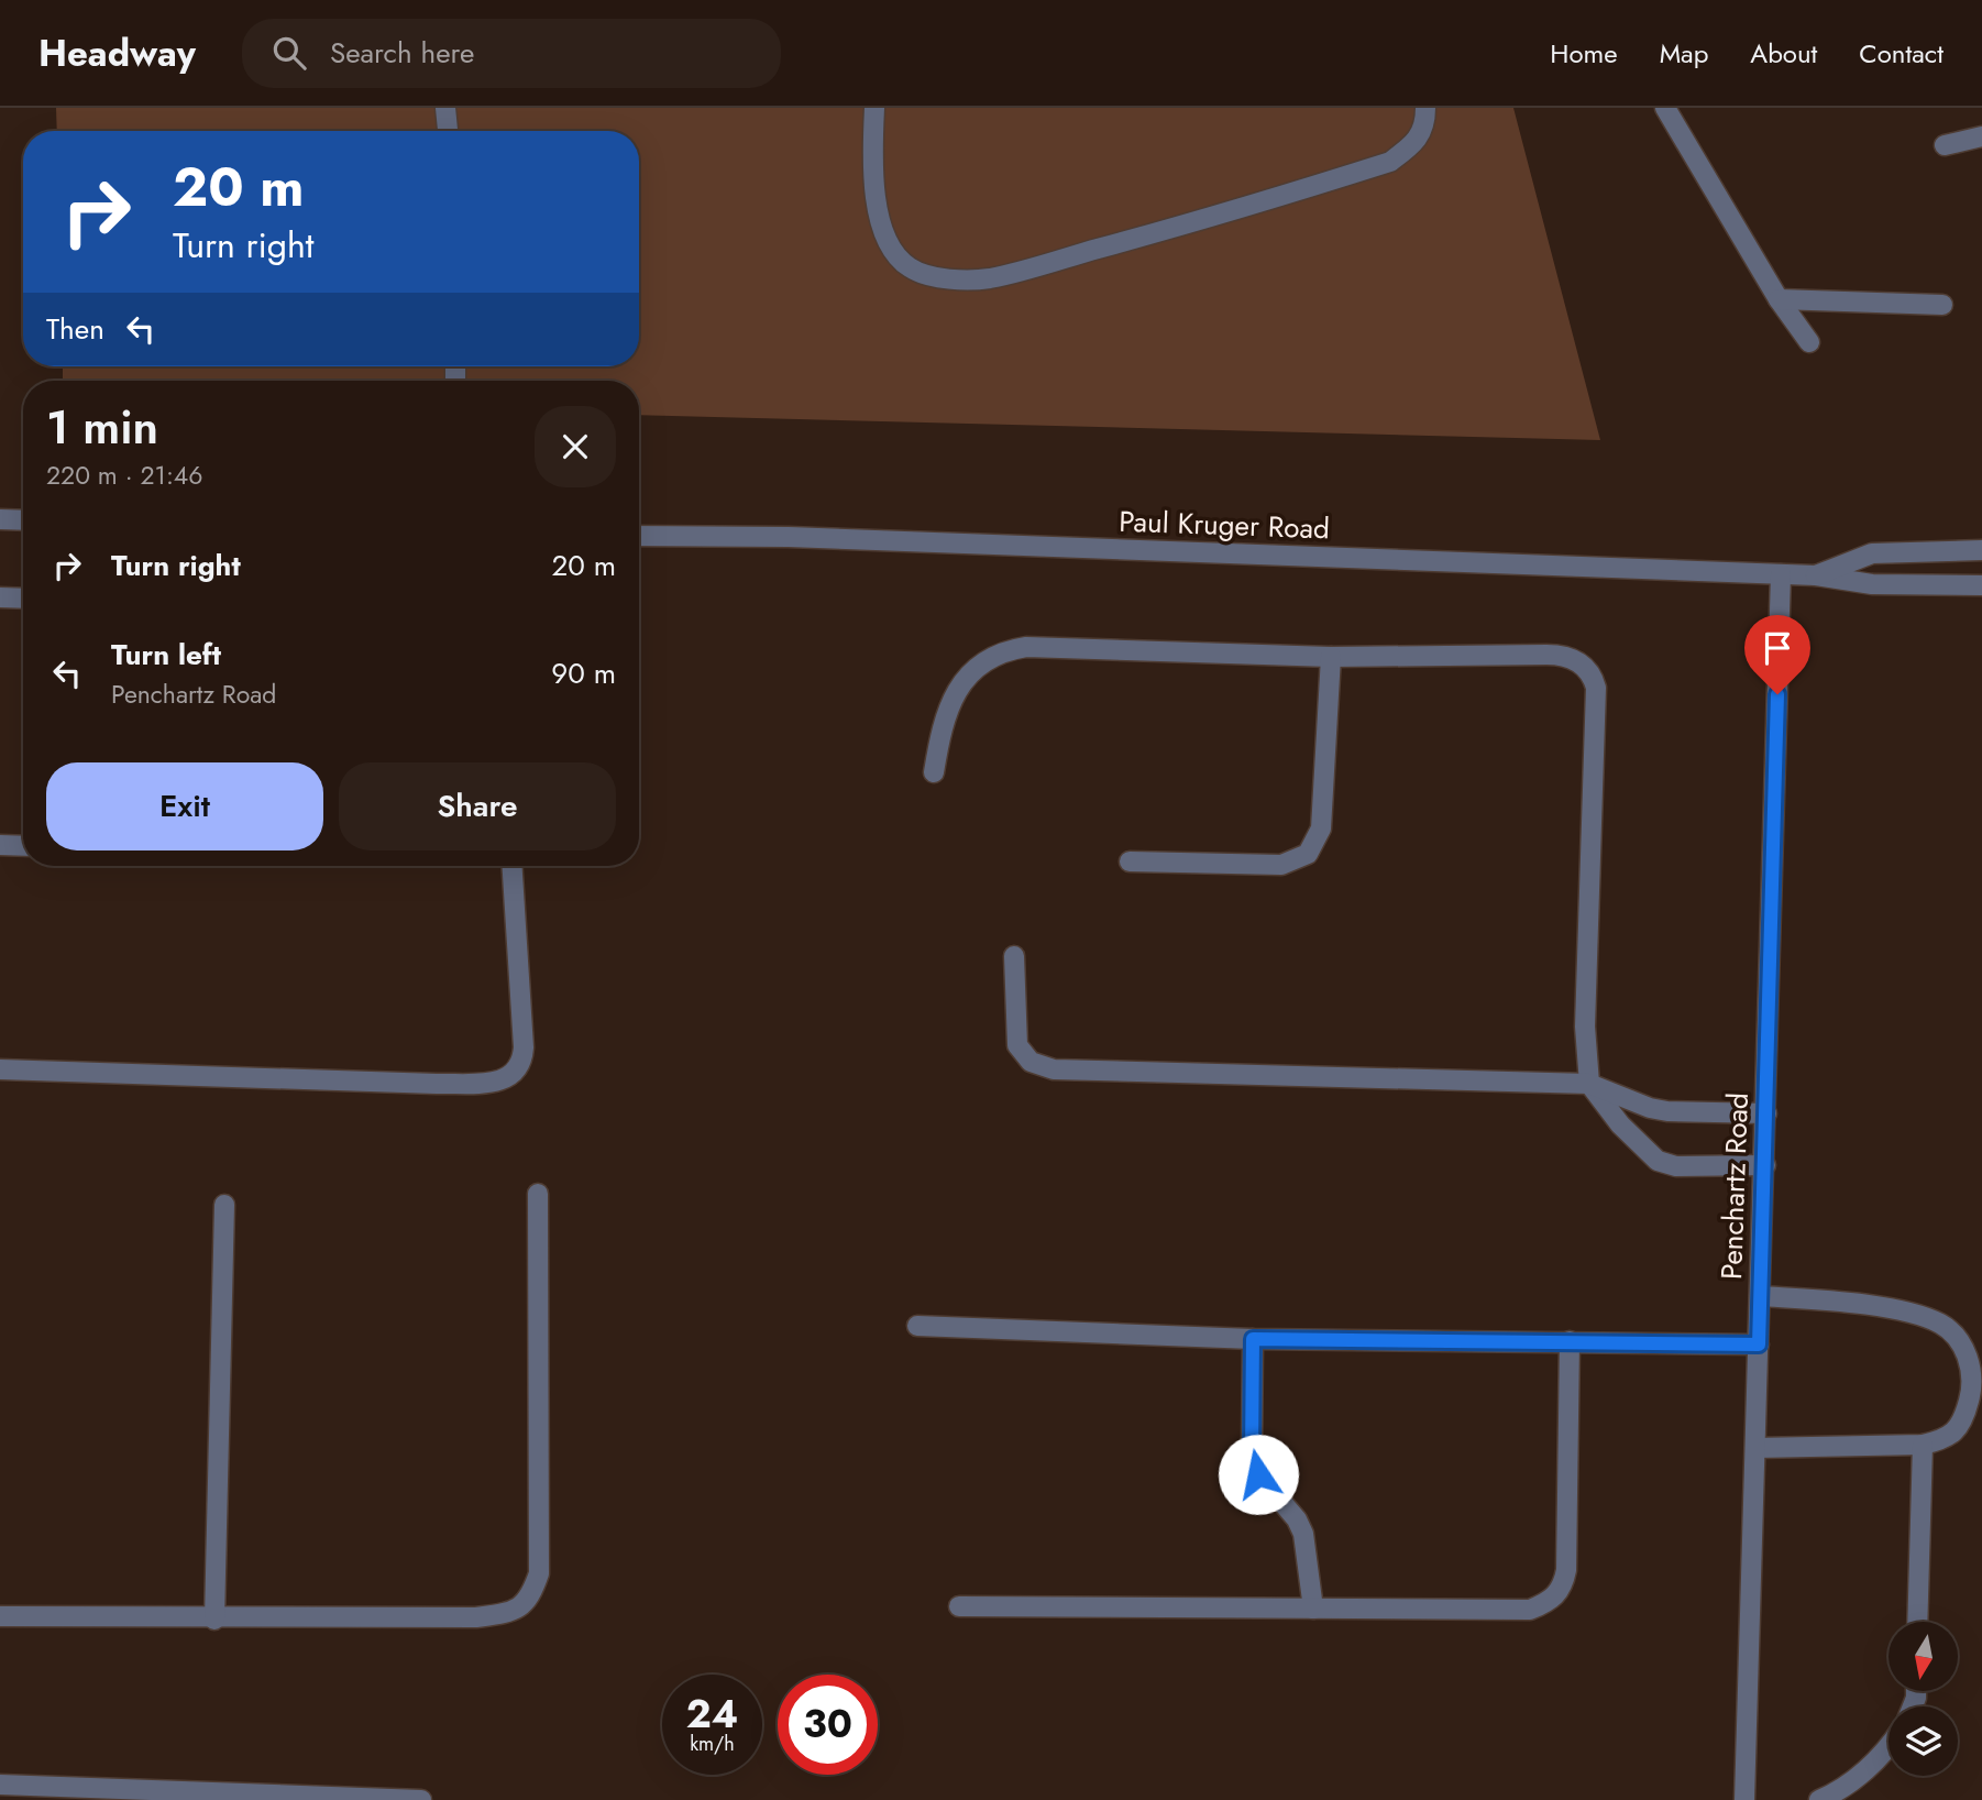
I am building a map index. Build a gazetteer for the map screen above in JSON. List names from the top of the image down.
{
  "streets": {
    "street": ["Paul Kruger Road", "Penchartz Road"]
  },
  "crossings": [
    ["Paul Kruger Road", "Penchartz Road"]
  ],
  "north": "bottom",
  "page": {
    "header": "Headway",
    "search": "Search here",
    "nav": [
      "Home",
      "Map",
      "About",
      "Contact"
    ],
    "turn": ["20 m", "Turn right"],
    "then": "Then",
    "heading": ["1 min", "220 m · 21:46"],
    "list": [
      {
        "name": "Turn right",
        "value": "20 m"
      },
      {
        "name": "Turn left",
        "note": "Penchartz Road",
        "value": "90 m"
      }
    ],
    "buttons": ["Exit", "Share"],
    "speed": "24 km/h",
    "limit": "30"
  }
}
